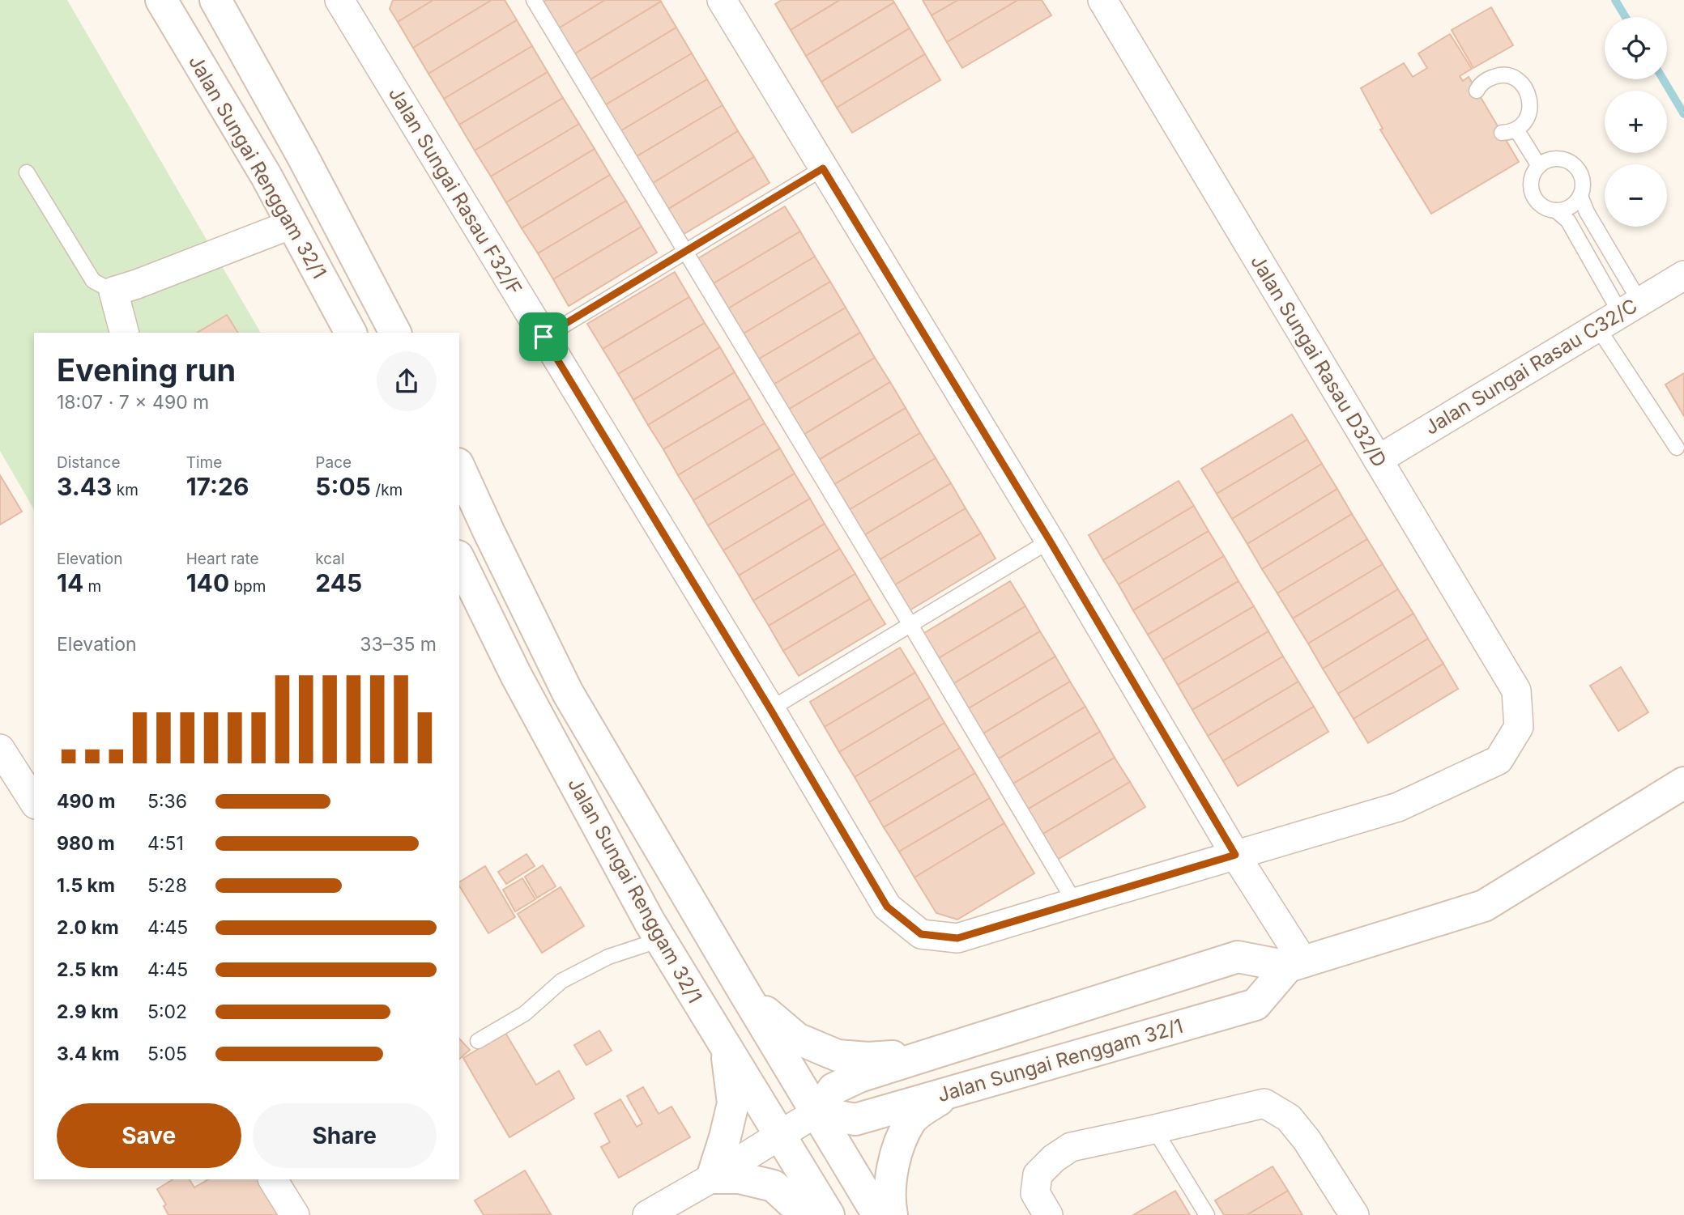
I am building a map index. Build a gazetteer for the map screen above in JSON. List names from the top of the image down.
{
  "streets": {
    "main road": ["Jalan Sungai Renggam 32/1"],
    "street": ["Jalan Sungai Rasau F32/F", "Jalan Sungai Rasau D32/D", "Jalan Sungai Rasau C32/C"]
  },
  "crossings": [
    ["Jalan Sungai Rasau D32/D", "Jalan Sungai Rasau C32/C"]
  ],
  "page": {
    "map_buttons": ["+", "−"],
    "heading": ["Evening run", "18:07 · 7 × 490 m"],
    "stats": [
      ["Distance", "3.43 km"],
      ["Time", "17:26"],
      ["Pace", "5:05 /km"],
      ["Elevation", "14 m"],
      ["Heart rate", "140 bpm"],
      ["kcal", "245"]
    ],
    "chart": ["Elevation", "33–35 m"],
    "list": [
      {
        "name": "490 m",
        "note": "5:36"
      },
      {
        "name": "980 m",
        "note": "4:51"
      },
      {
        "name": "1.5 km",
        "note": "5:28"
      },
      {
        "name": "2.0 km",
        "note": "4:45"
      },
      {
        "name": "2.5 km",
        "note": "4:45"
      },
      {
        "name": "2.9 km",
        "note": "5:02"
      },
      {
        "name": "3.4 km",
        "note": "5:05"
      }
    ],
    "buttons": ["Save", "Share"]
  }
}
